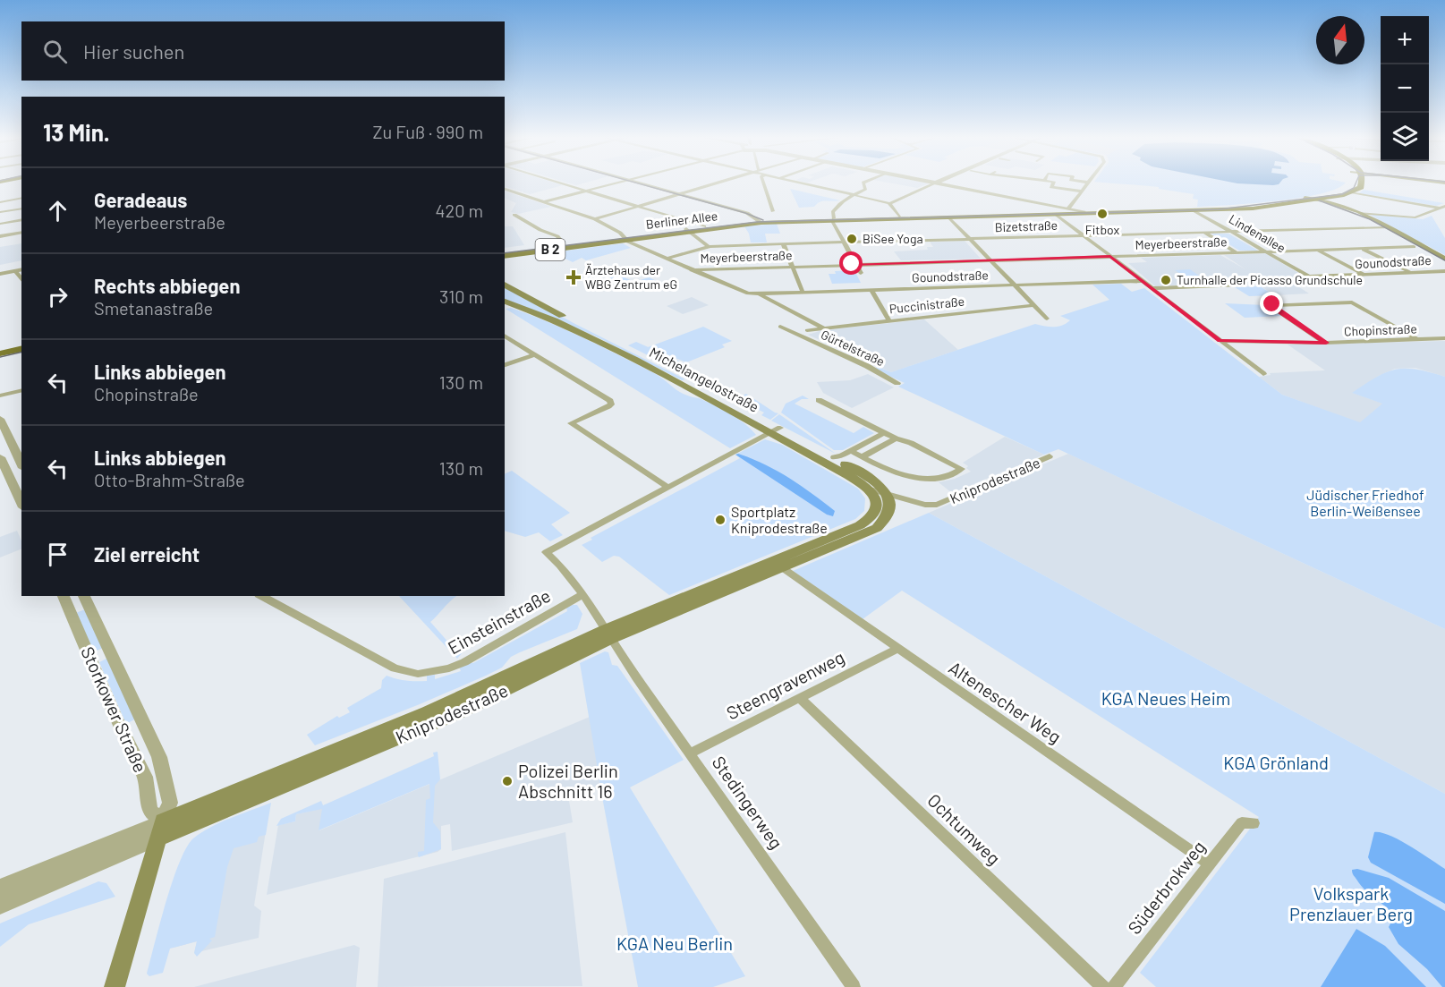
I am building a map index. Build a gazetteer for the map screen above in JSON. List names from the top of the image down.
{
  "streets": {
    "main road": [
      "Berliner Allee",
      "B 2",
      "Michelangelostraße",
      "Kniprodestraße",
      "Storkower Straße"
    ],
    "street": [
      "Bizetstraße",
      "Lindenallee",
      "Meyerbeerstraße",
      "Gounodstraße",
      "Puccinistraße",
      "Chopinstraße",
      "Gürtelstraße",
      "Einsteinstraße",
      "Steengravenweg",
      "Altenescher Weg",
      "Stedingerweg",
      "Ochtumweg",
      "Süderbrokweg"
    ]
  },
  "crossings": [
    ["Berliner Allee", "Lindenallee"],
    ["Berliner Allee", "B 2"],
    ["Berliner Allee", "Gürtelstraße"],
    ["Bizetstraße", "Lindenallee"],
    ["Bizetstraße", "Gürtelstraße"],
    ["Lindenallee", "Meyerbeerstraße"],
    ["Lindenallee", "Gounodstraße"],
    ["Meyerbeerstraße", "Gürtelstraße"],
    ["B 2", "Gürtelstraße"],
    ["Gounodstraße", "Gürtelstraße"],
    ["Puccinistraße", "Gürtelstraße"],
    ["Michelangelostraße", "Kniprodestraße"],
    ["Kniprodestraße", "Altenescher Weg"],
    ["Kniprodestraße", "Storkower Straße"],
    ["Kniprodestraße", "Stedingerweg"],
    ["Einsteinstraße", "Stedingerweg"],
    ["Steengravenweg", "Altenescher Weg"],
    ["Steengravenweg", "Stedingerweg"],
    ["Steengravenweg", "Ochtumweg"],
    ["Altenescher Weg", "Süderbrokweg"]
  ],
  "parks": [
    "Jüdischer Friedhof Berlin-Weißensee",
    "KGA Neues Heim",
    "KGA Grönland",
    "Volkspark Prenzlauer Berg",
    "KGA Neu Berlin"
  ],
  "places": {
    "other": [
      "Fitbox",
      "BiSee Yoga",
      "Turnhalle der Picasso Grundschule",
      "Sportplatz Kniprodestraße",
      "Polizei Berlin Abschnitt 16"
    ],
    "health": ["Ärztehaus der WBG Zentrum eG"]
  },
  "north": "top",
  "page": {
    "map_buttons": ["+", "−"],
    "search": "Hier suchen",
    "heading": ["13 Min.", "Zu Fuß · 990 m"],
    "list": [
      ["Geradeaus", "Meyerbeerstraße", "420 m"],
      ["Rechts abbiegen", "Smetanastraße", "310 m"],
      ["Links abbiegen", "Chopinstraße", "130 m"],
      ["Links abbiegen", "Otto-Brahm-Straße", "130 m"],
      "Ziel erreicht"
    ]
  }
}
